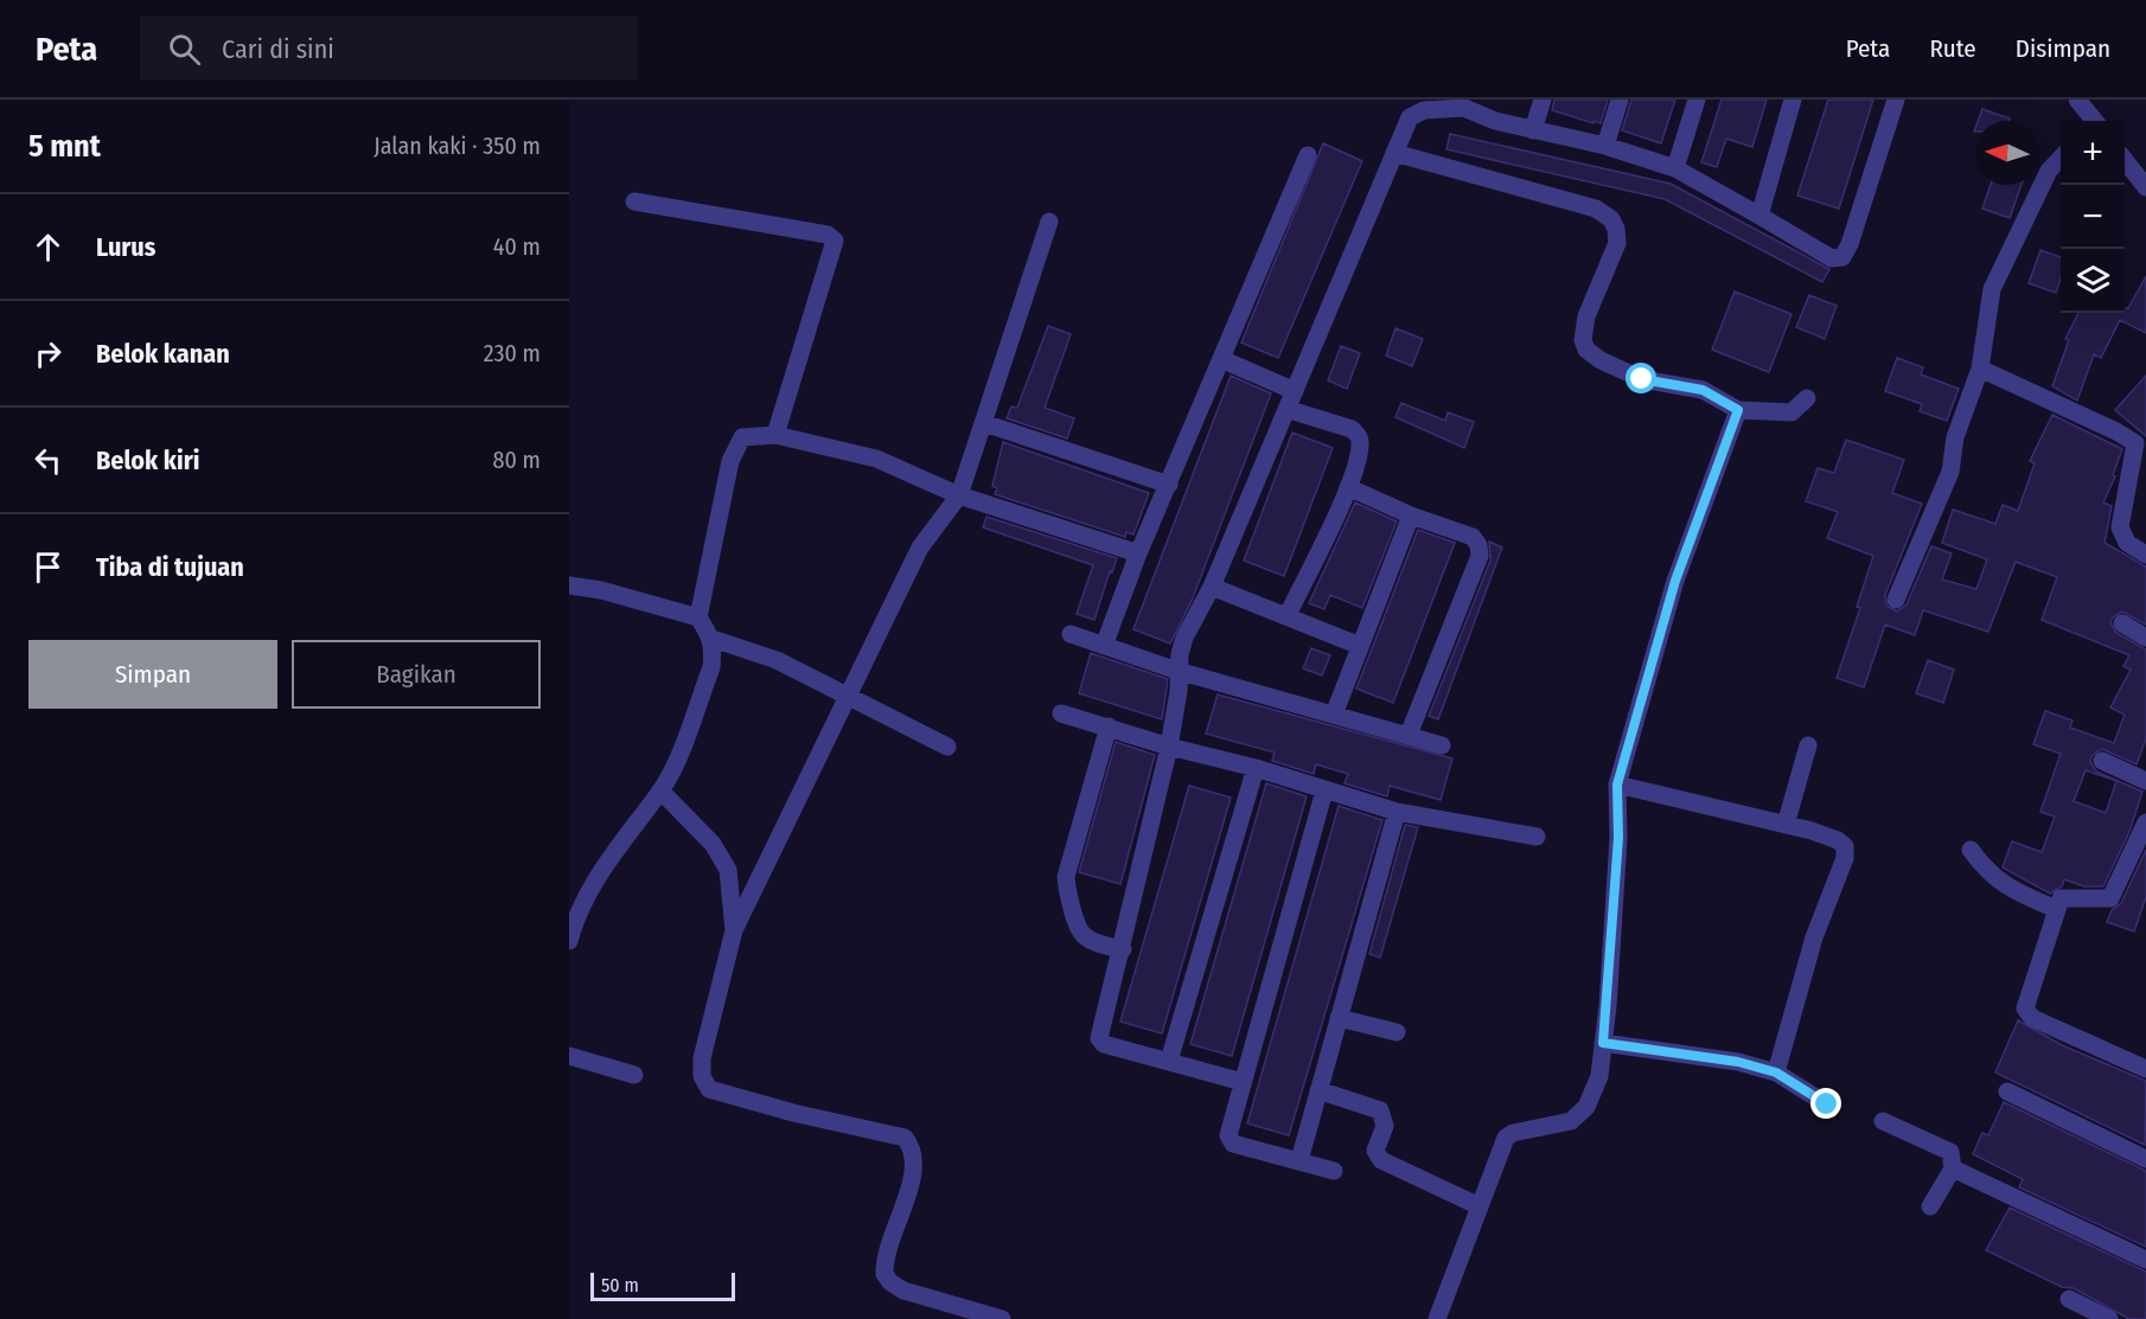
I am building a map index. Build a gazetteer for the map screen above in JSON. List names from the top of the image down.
{
  "scale_bar": "50 m",
  "north": "left",
  "page": {
    "header": "Peta",
    "search": "Cari di sini",
    "nav": ["Peta", "Rute", "Disimpan"],
    "heading": ["5 mnt", "Jalan kaki · 350 m"],
    "map_buttons": ["+", "−"],
    "list": [
      ["Lurus", "40 m"],
      ["Belok kanan", "230 m"],
      ["Belok kiri", "80 m"],
      "Tiba di tujuan"
    ],
    "buttons": ["Simpan", "Bagikan"],
    "scale": "50 m"
  }
}
